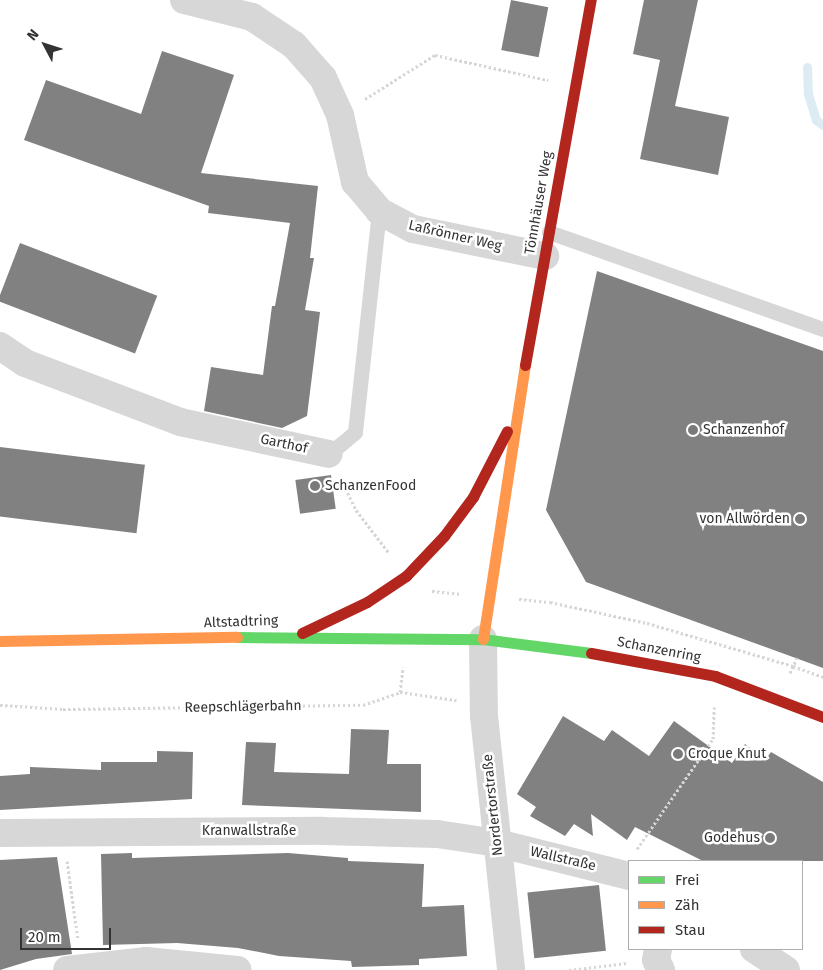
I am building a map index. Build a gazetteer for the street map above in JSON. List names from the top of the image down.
{
  "streets": {
    "main road": ["Tönnhäuser Weg", "Altstadtring", "Schanzenring"],
    "street": [
      "Laßrönner Weg",
      "Garthof",
      "Nordertorstraße",
      "Kranwallstraße",
      "Wallstraße"
    ],
    "path": ["Reepschlägerbahn"]
  },
  "crossings": [
    ["Tönnhäuser Weg", "Laßrönner Weg"],
    ["Tönnhäuser Weg", "Altstadtring"],
    ["Tönnhäuser Weg", "Schanzenring"],
    ["Tönnhäuser Weg", "Nordertorstraße"],
    ["Laßrönner Weg", "Garthof"],
    ["Altstadtring", "Schanzenring"],
    ["Altstadtring", "Nordertorstraße"],
    ["Schanzenring", "Nordertorstraße"],
    ["Reepschlägerbahn", "Nordertorstraße"],
    ["Nordertorstraße", "Kranwallstraße"],
    ["Nordertorstraße", "Wallstraße"],
    ["Kranwallstraße", "Wallstraße"]
  ],
  "places": [
    "Schanzenhof",
    "SchanzenFood",
    "von Allwörden",
    "Croque Knut",
    "Godehus"
  ],
  "legend": ["Frei", "Zäh", "Stau"],
  "scale_bar": "20 m",
  "north": "top left"
}
